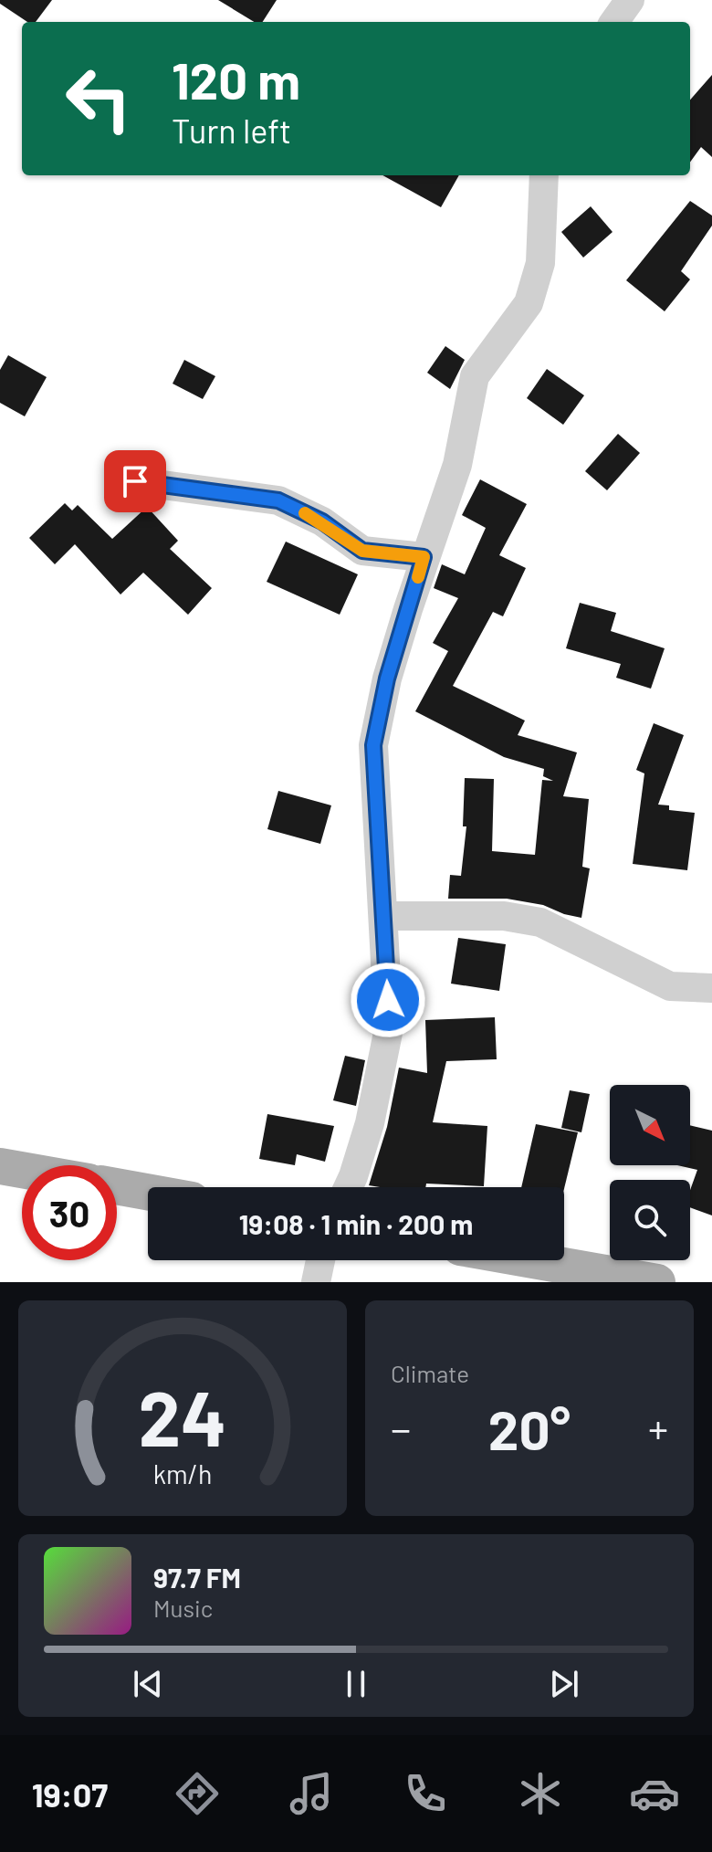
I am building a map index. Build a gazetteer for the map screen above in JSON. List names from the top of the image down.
{
  "north": "bottom right",
  "page": {
    "turn": ["120 m", "Turn left"],
    "limit": "30",
    "trip": "19:08 · 1 min · 200 m",
    "tile": "Climate",
    "heat": ["−", "20°", "+"],
    "song": ["97.7 FM", "Music"],
    "tabs": "19:07",
    "gauge": ["24", "km/h"]
  }
}
